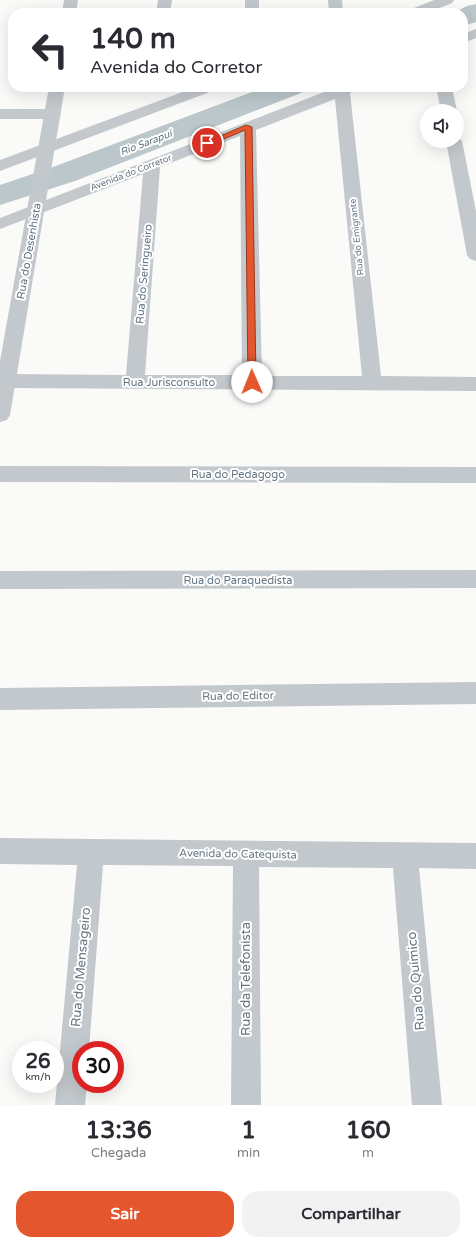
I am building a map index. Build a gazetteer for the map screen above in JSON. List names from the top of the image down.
{
  "streets": {
    "street": [
      "Avenida do Corretor",
      "Rua do Emigrante",
      "Rua do Desenhista",
      "Rua do Seringueiro",
      "Rua Jurisconsulto",
      "Rua do Pedagogo",
      "Rua do Paraquedista",
      "Rua do Editor",
      "Avenida do Catequista",
      "Rua do Mensageiro",
      "Rua da Telefonista",
      "Rua do Químico"
    ]
  },
  "crossings": [
    ["Avenida do Corretor", "Rua do Desenhista"],
    ["Avenida do Corretor", "Rua do Seringueiro"],
    ["Rua do Emigrante", "Rua Jurisconsulto"],
    ["Rua do Desenhista", "Rua Jurisconsulto"],
    ["Rua do Seringueiro", "Rua Jurisconsulto"],
    ["Avenida do Catequista", "Rua do Mensageiro"],
    ["Avenida do Catequista", "Rua da Telefonista"],
    ["Avenida do Catequista", "Rua do Químico"]
  ],
  "water": ["Rio Sarapuí"],
  "page": {
    "turn": ["140 m", "Avenida do Corretor"],
    "speed": "26 km/h",
    "limit": "30",
    "eta": [
      "13:36",
      "Chegada",
      "1",
      "min",
      "160",
      "m"
    ],
    "buttons": ["Sair", "Compartilhar"]
  }
}
